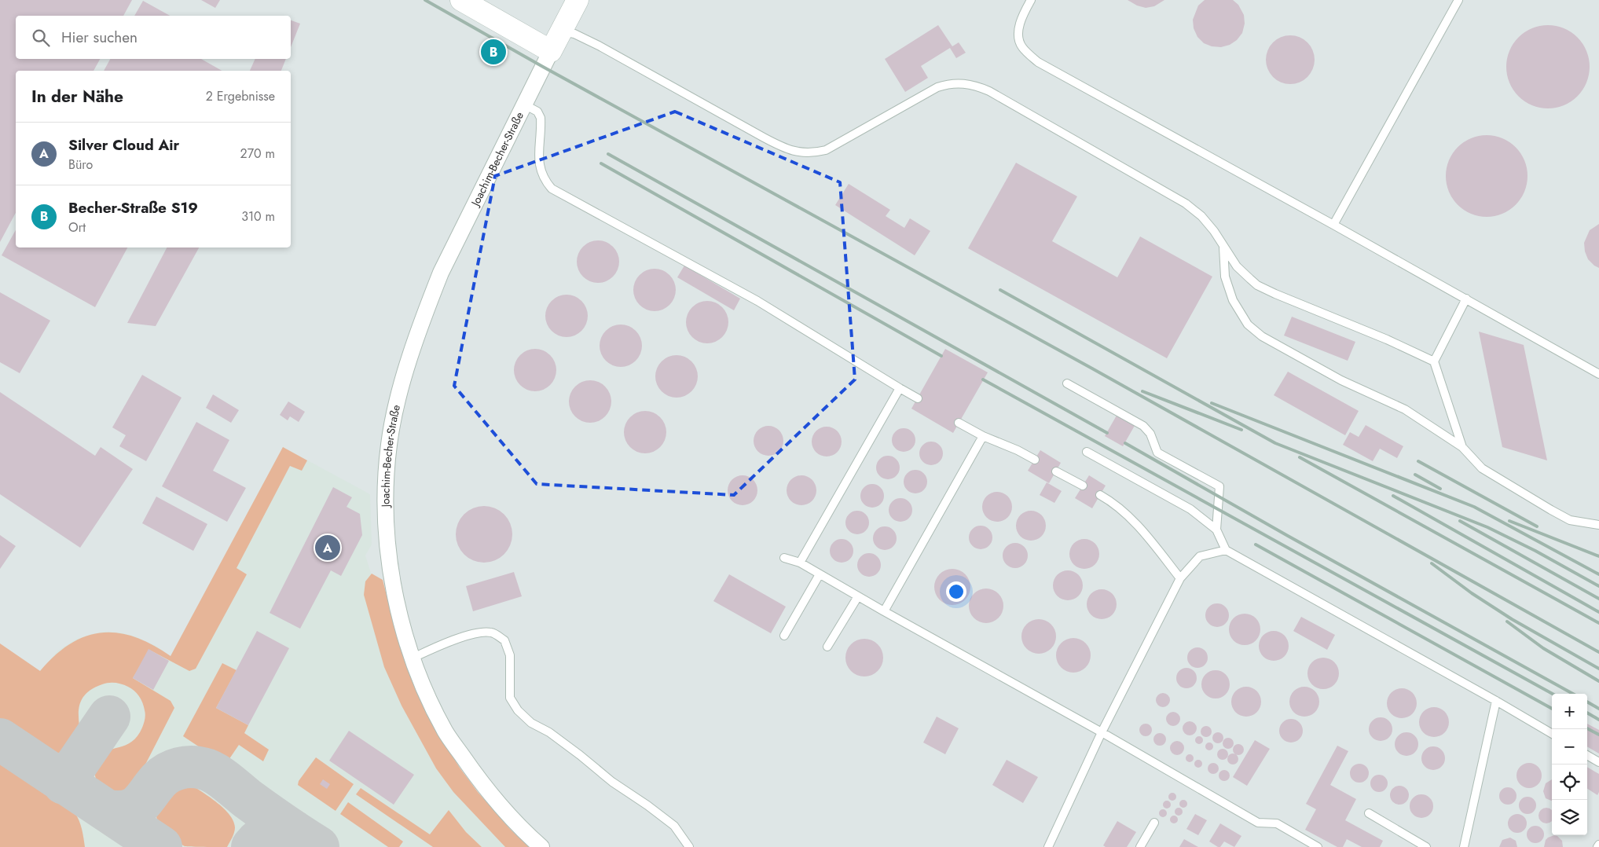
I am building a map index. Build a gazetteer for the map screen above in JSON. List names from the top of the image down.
{
  "streets": {
    "street": ["Joachim-Becher-Straße"]
  },
  "page": {
    "search": "Hier suchen",
    "pins": ["B", "A"],
    "heading": ["In der Nähe", "2 Ergebnisse"],
    "list": [
      {
        "mark": "A",
        "name": "Silver Cloud Air",
        "note": "Büro",
        "value": "270 m"
      },
      {
        "mark": "B",
        "name": "Becher-Straße S19",
        "note": "Ort",
        "value": "310 m"
      }
    ],
    "map_buttons": ["+", "−"]
  }
}
